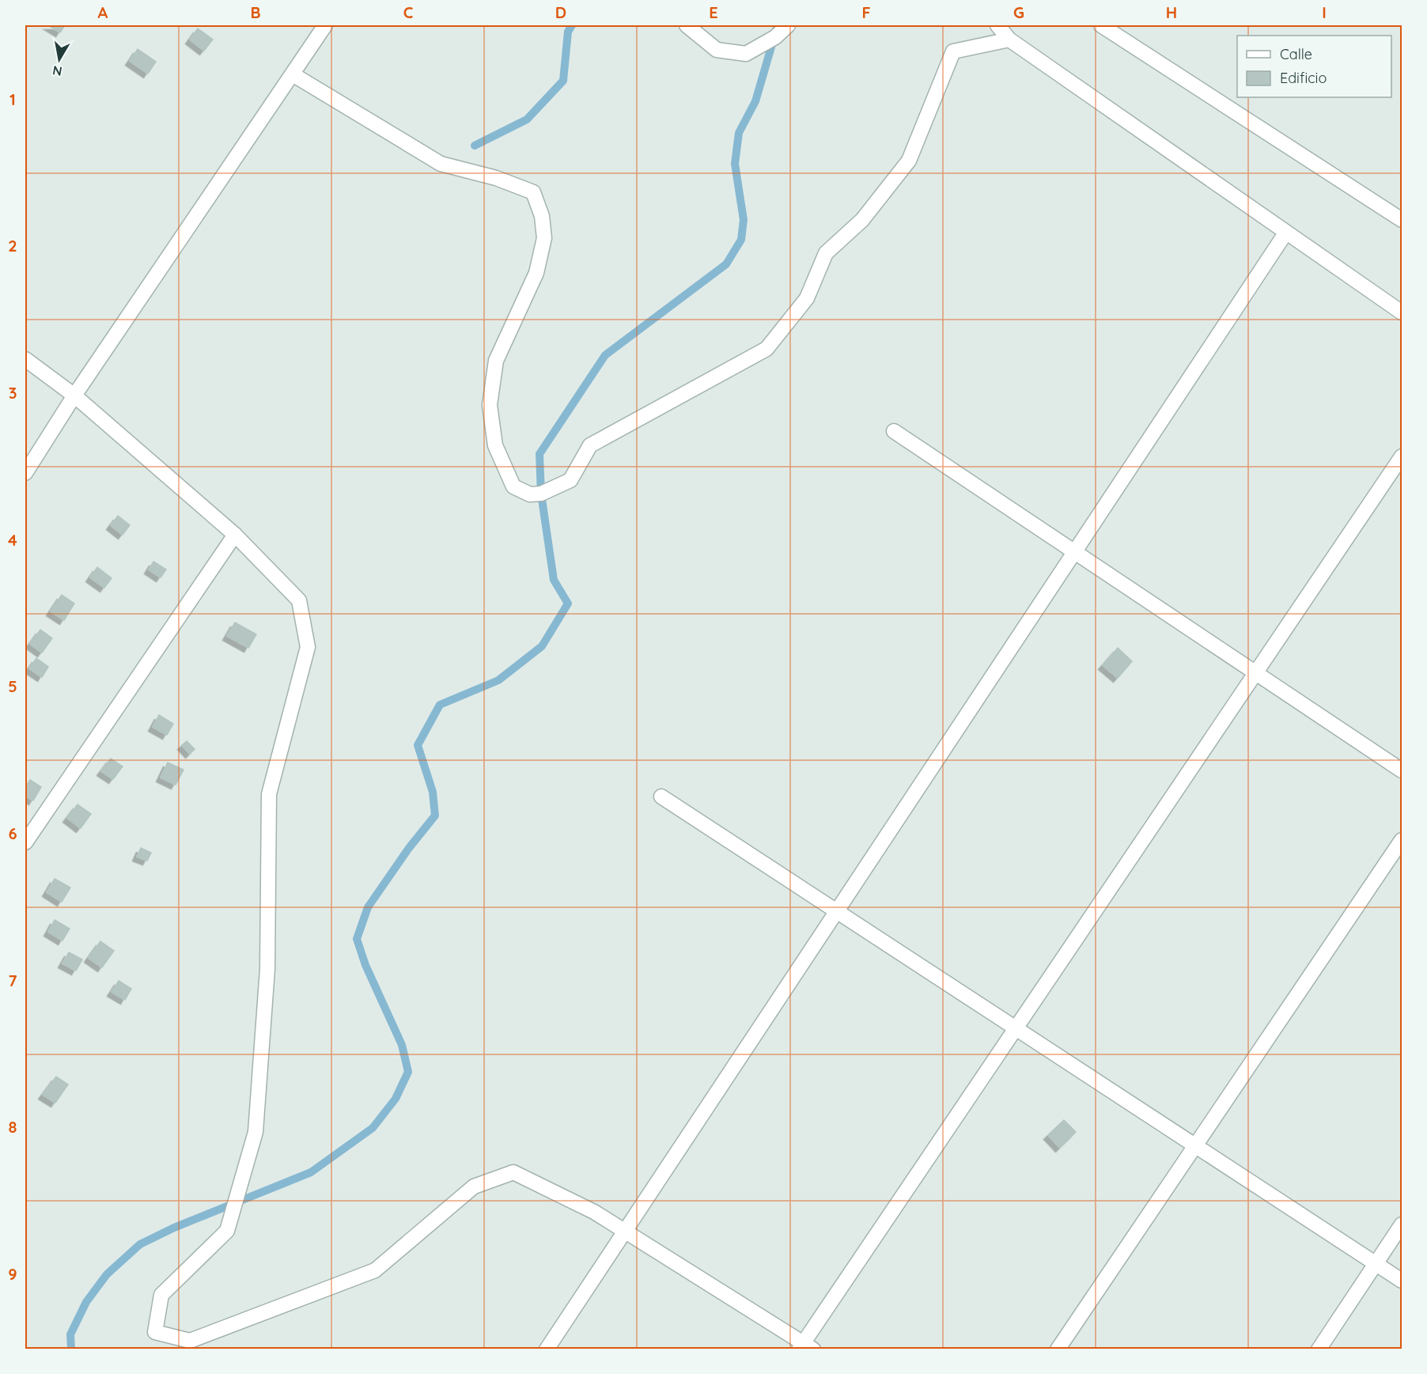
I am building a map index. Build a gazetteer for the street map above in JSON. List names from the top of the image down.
{
  "legend": ["Calle", "Edificio"],
  "north": "bottom",
  "grid": {
    "columns": [
      "A",
      "B",
      "C",
      "D",
      "E",
      "F",
      "G",
      "H",
      "I"
    ],
    "rows": [
      "1",
      "2",
      "3",
      "4",
      "5",
      "6",
      "7",
      "8",
      "9"
    ]
  }
}
